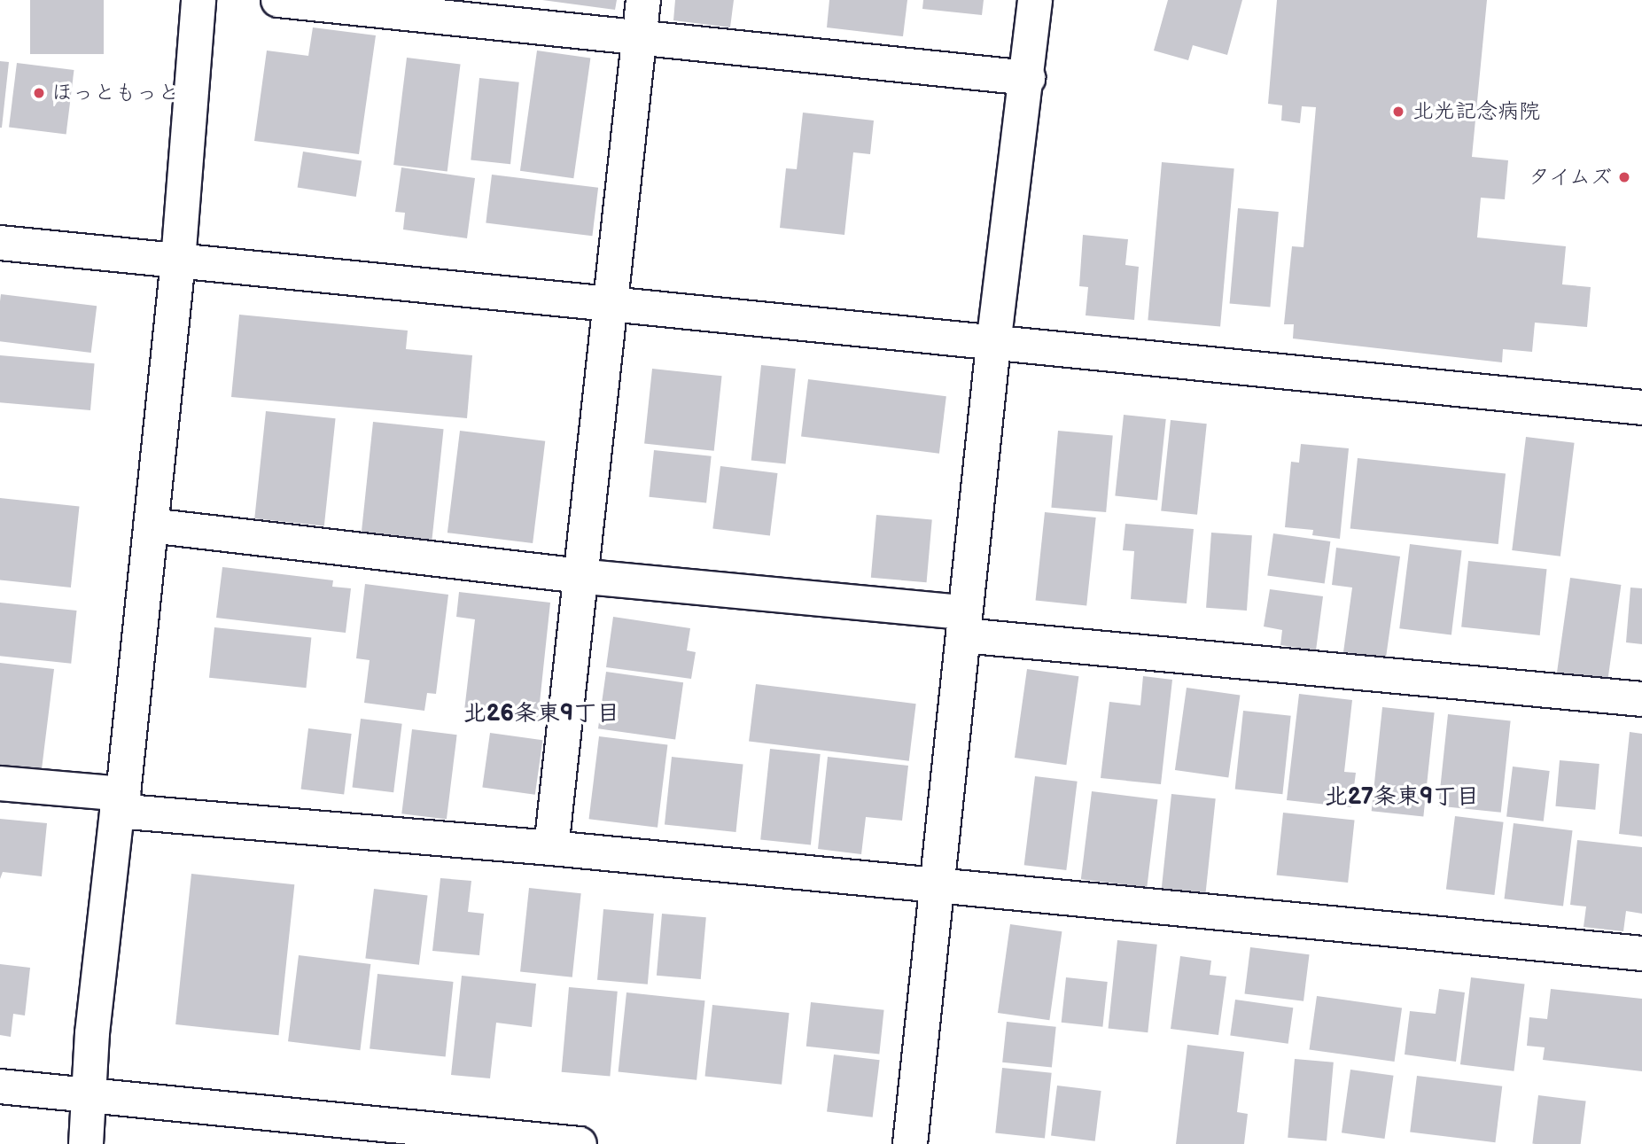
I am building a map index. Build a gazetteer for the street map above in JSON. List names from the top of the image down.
{
  "districts": ["北26条東9丁目", "北27条東9丁目"],
  "places": ["ほっともっと", "北光記念病院", "タイムズ"]
}
